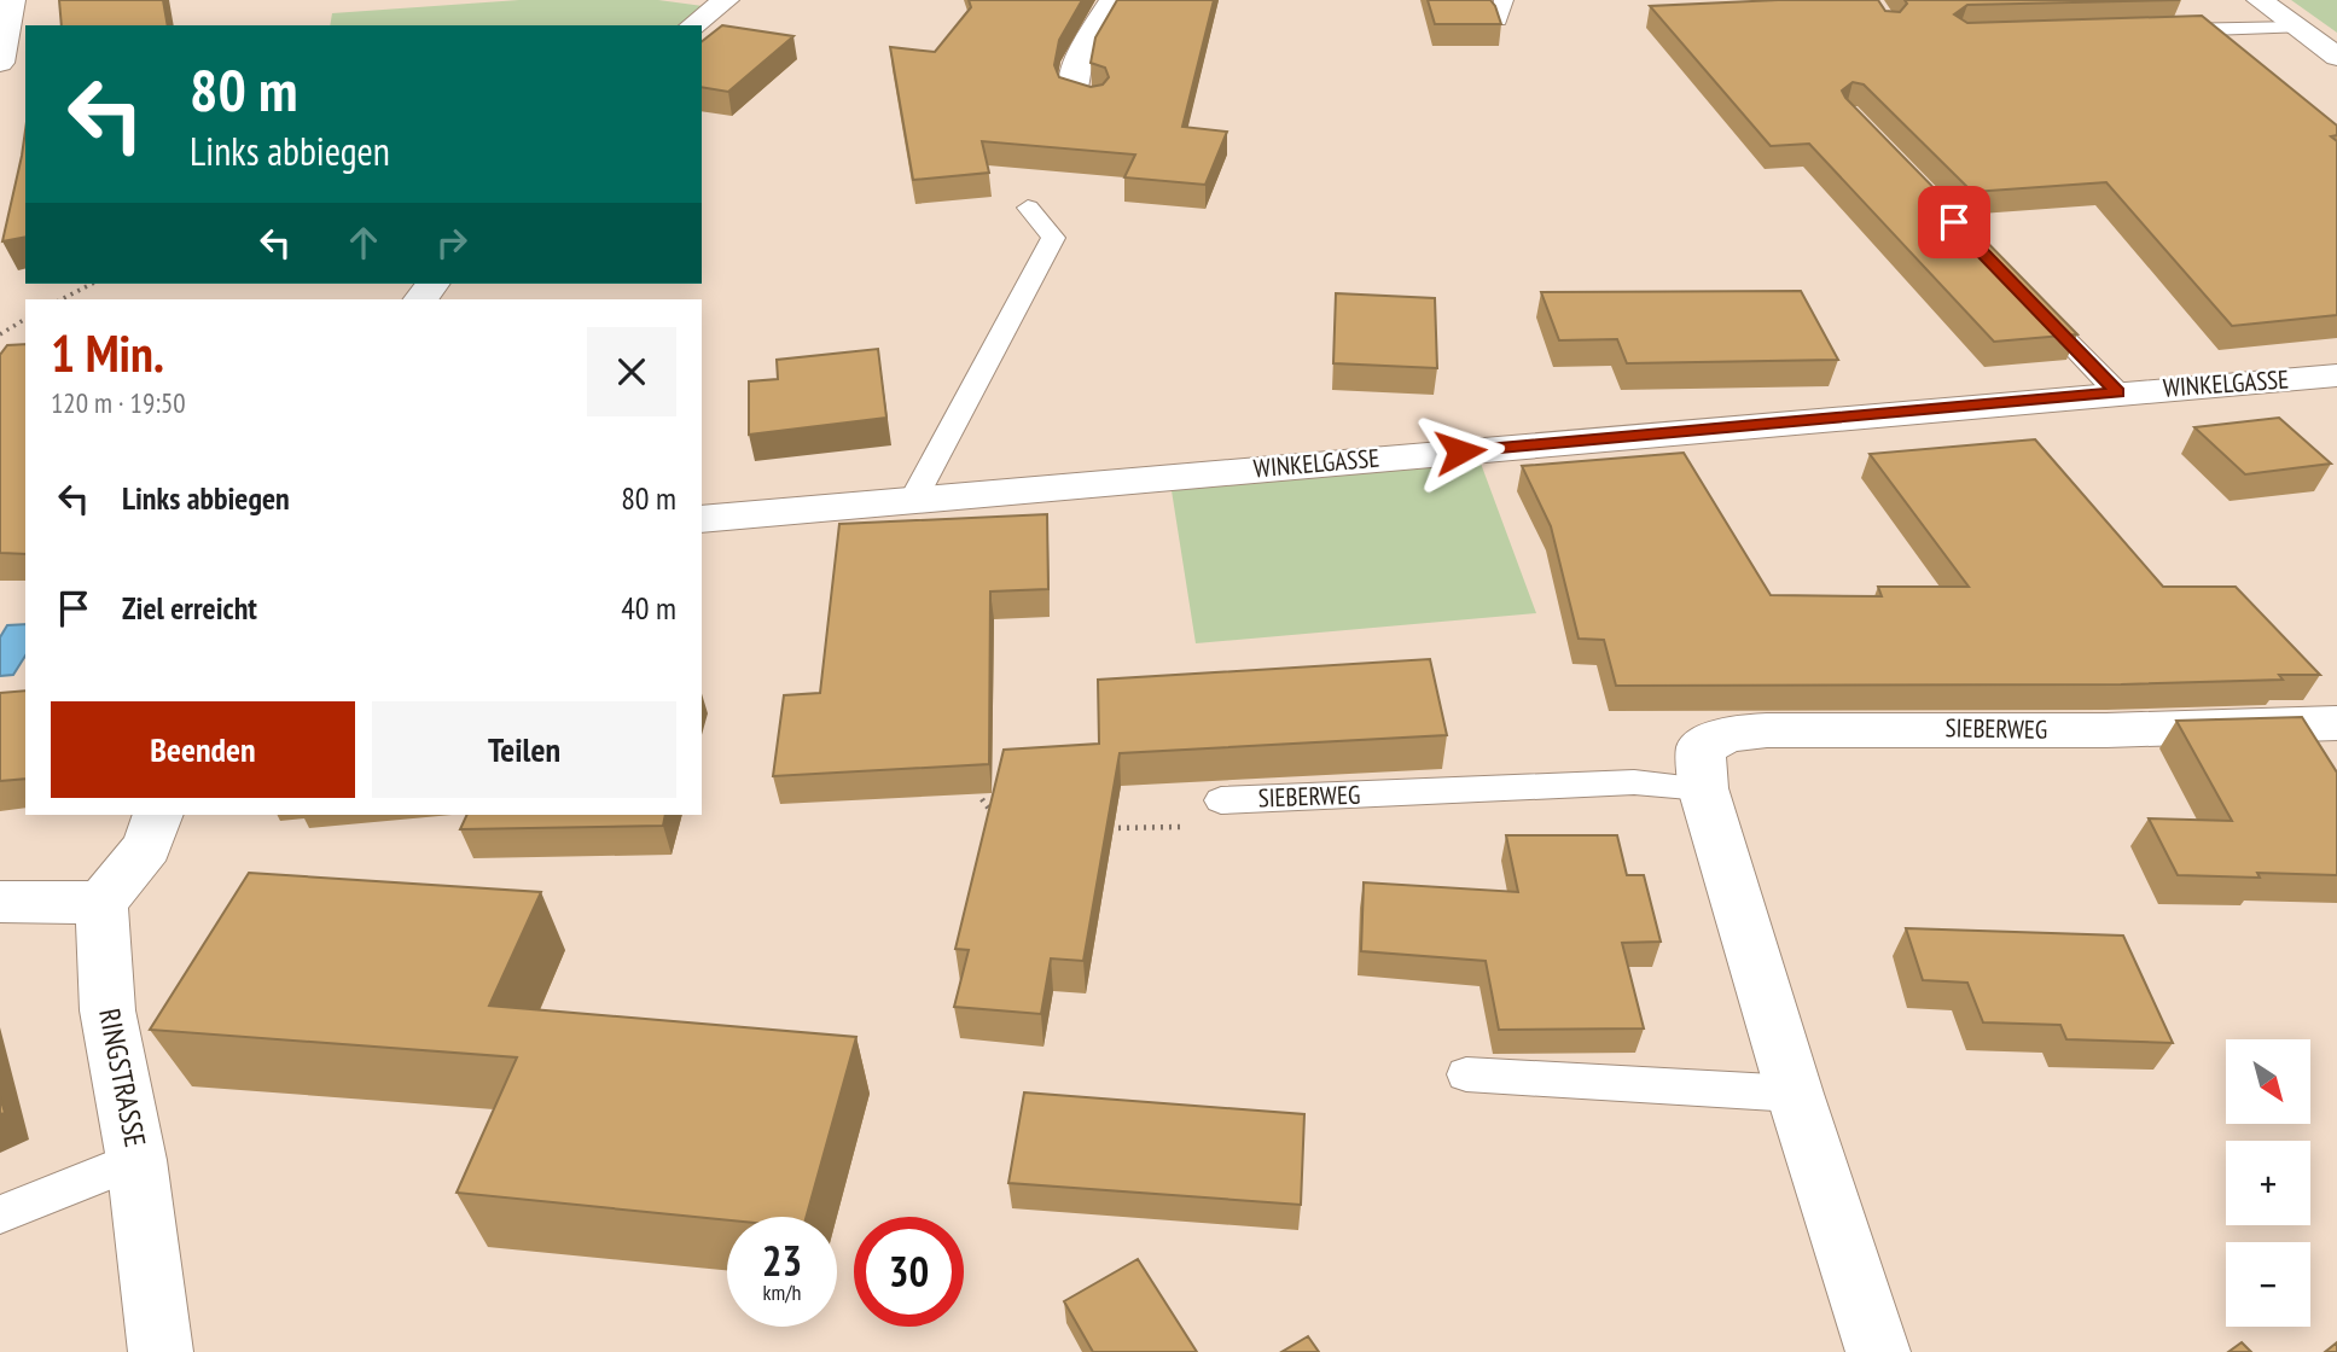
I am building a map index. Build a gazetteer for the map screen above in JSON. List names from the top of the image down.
{
  "streets": {
    "street": ["WINKELGASSE", "SIEBERWEG", "RINGSTRASSE"]
  },
  "north": "bottom right",
  "page": {
    "turn": ["80 m", "Links abbiegen"],
    "heading": ["1 Min.", "120 m · 19:50"],
    "list": [
      {
        "name": "Links abbiegen",
        "value": "80 m"
      },
      {
        "name": "Ziel erreicht",
        "value": "40 m"
      }
    ],
    "buttons": ["Beenden", "Teilen"],
    "map_buttons": ["+", "−"],
    "speed": "23 km/h",
    "limit": "30"
  }
}
